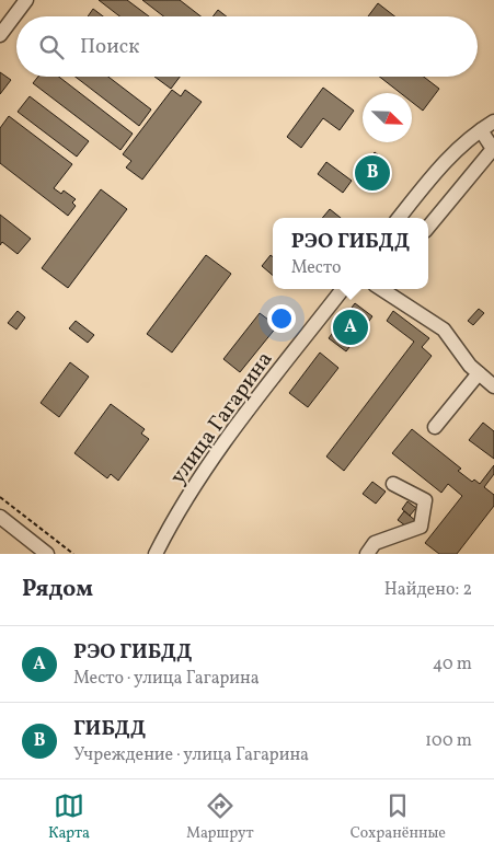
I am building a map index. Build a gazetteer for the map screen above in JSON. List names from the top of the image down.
{
  "streets": {
    "street": ["улица Гагарина"]
  },
  "north": "bottom right",
  "page": {
    "search": "Поиск",
    "pins": ["B", "A"],
    "popup": ["РЭО ГИБДД", "Место"],
    "heading": ["Рядом", "Найдено: 2"],
    "list": [
      {
        "mark": "A",
        "name": "РЭО ГИБДД",
        "note": "Место · улица Гагарина",
        "value": "40 m"
      },
      {
        "mark": "B",
        "name": "ГИБДД",
        "note": "Учреждение · улица Гагарина",
        "value": "100 m"
      }
    ],
    "nav": ["Карта", "Маршрут", "Сохранённые"]
  }
}
